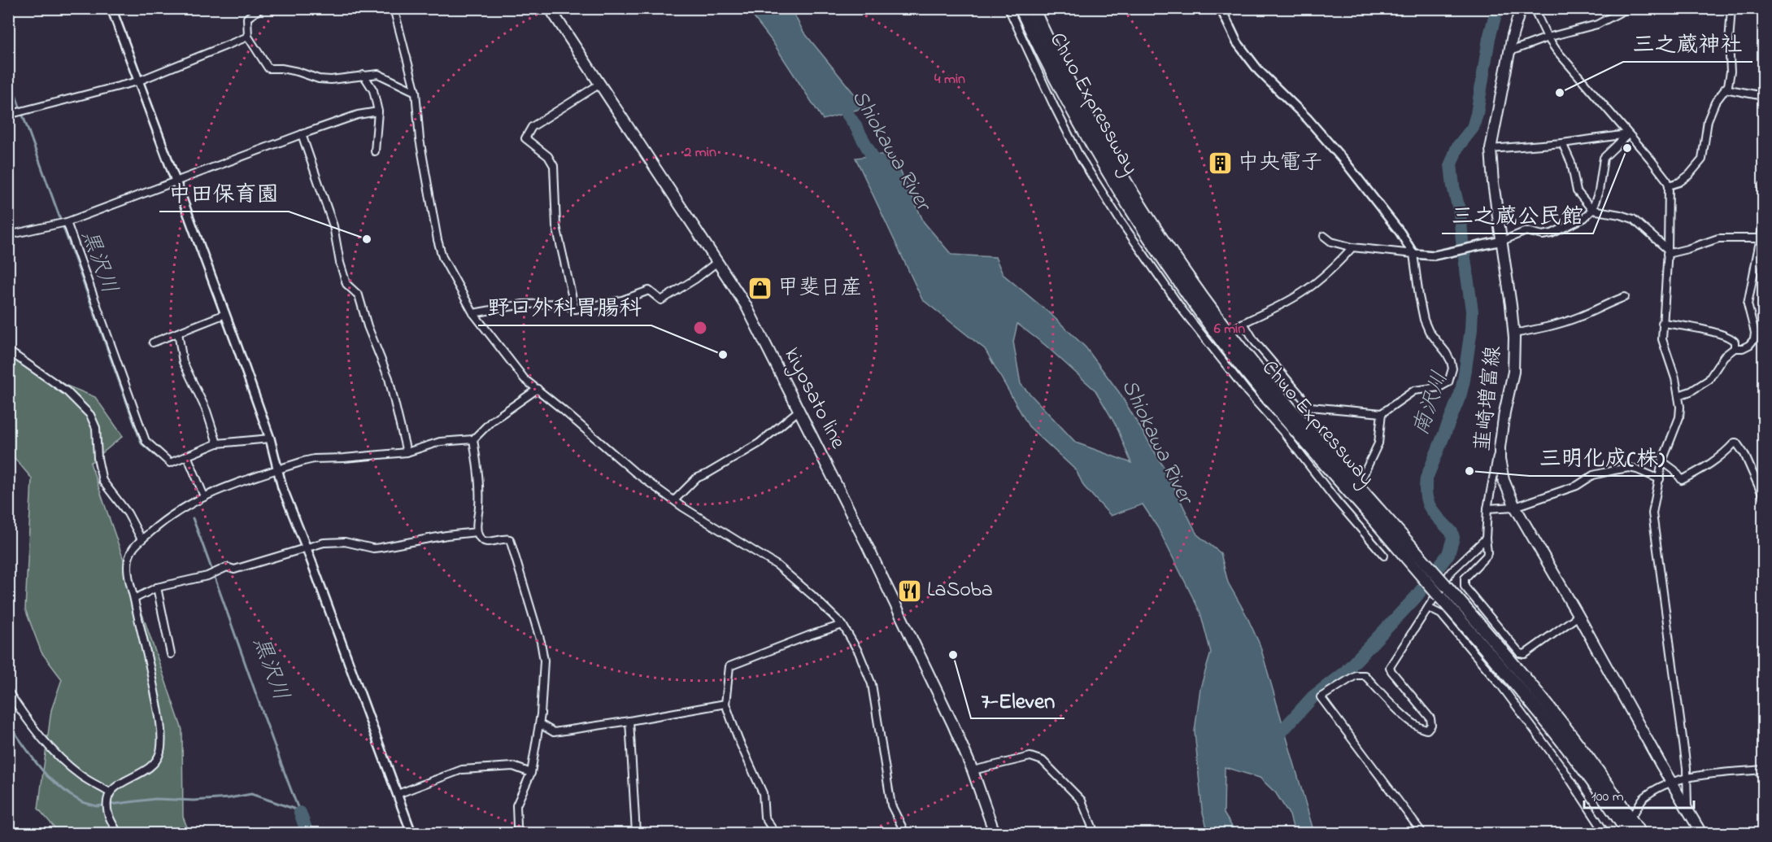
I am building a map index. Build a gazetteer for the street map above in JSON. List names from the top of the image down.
{
  "streets": {
    "highway": ["Chuo Expressway"],
    "main road": ["kiyosato line", "韮崎増富線"]
  },
  "water": ["Shiokawa River", "黒沢川", "南沢川"],
  "places": {
    "other": [
      "三之蔵神社",
      "三之蔵公民館",
      "中田保育園",
      "野口外科胃腸科",
      "三明化成(株)",
      "7-Eleven"
    ],
    "building": ["中央電子"],
    "shop": ["甲斐日産"],
    "restaurant": ["LaSoba"]
  },
  "scale_bar": "100 m",
  "rings": ["4 min", "2 min", "6 min"]
}
